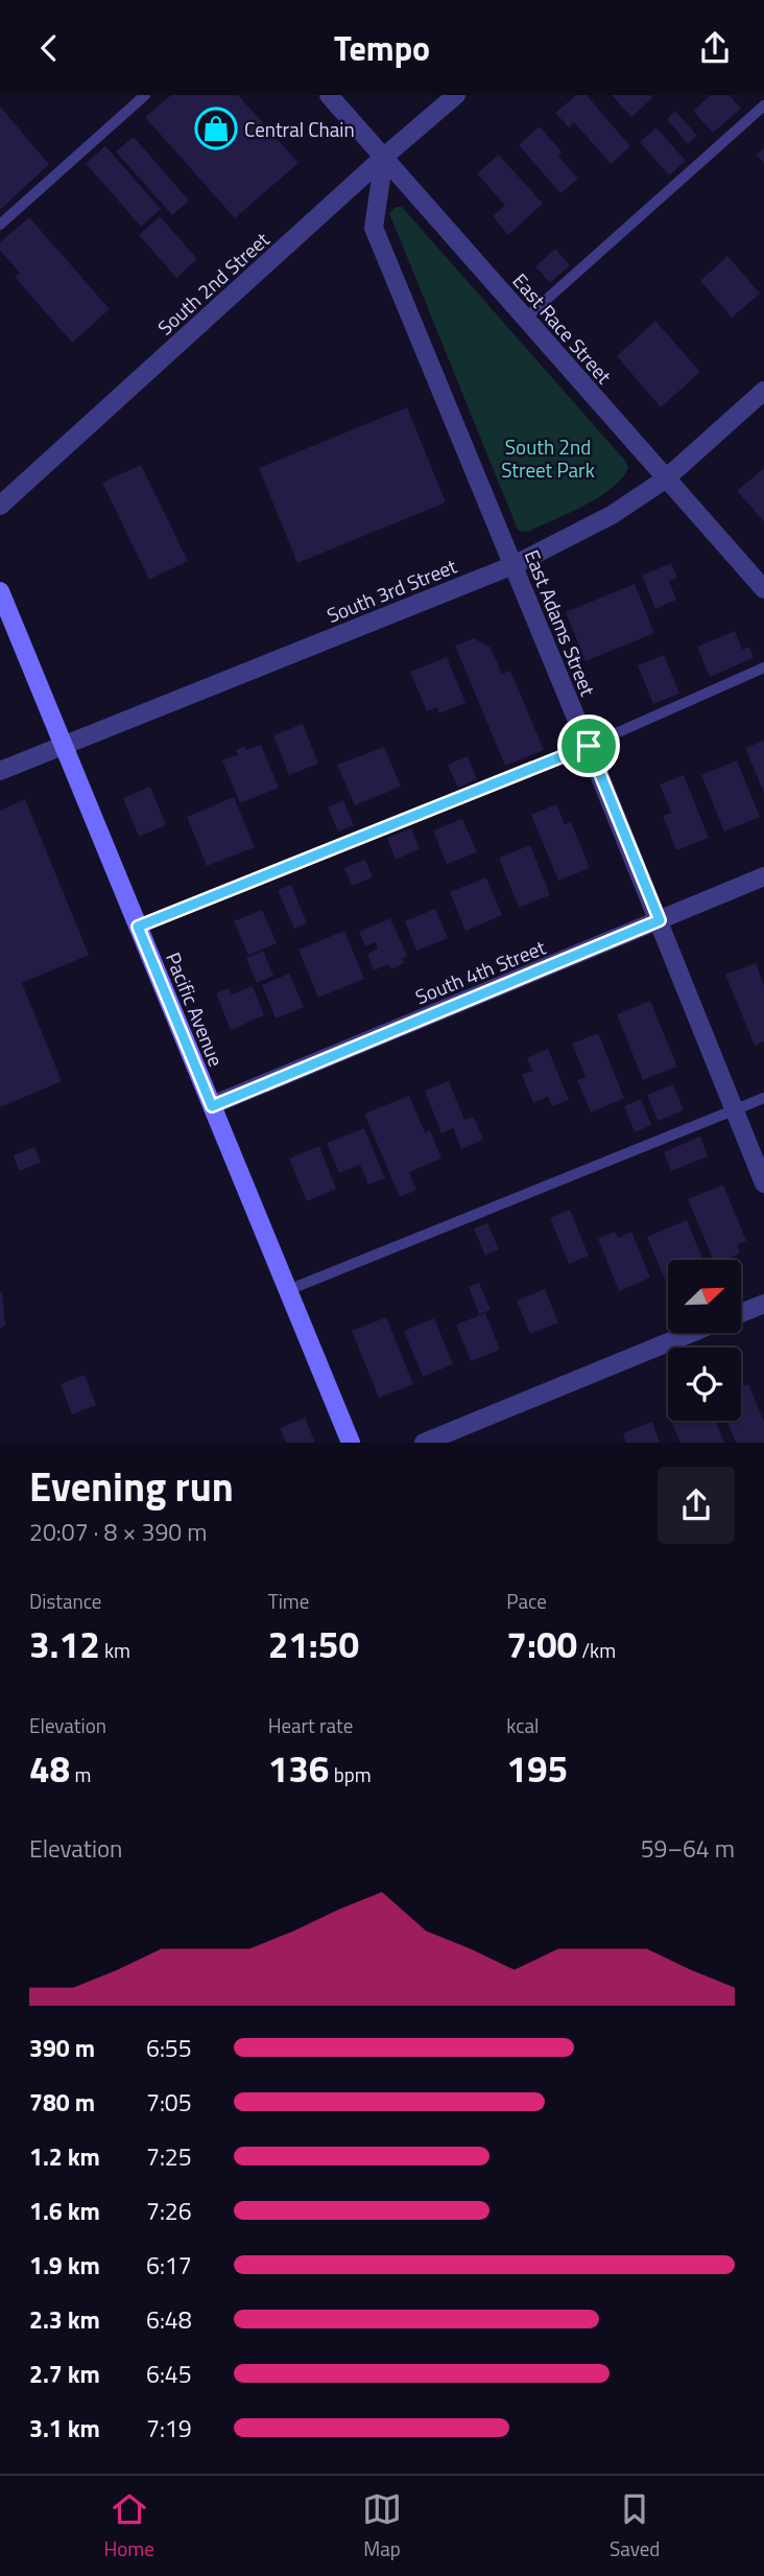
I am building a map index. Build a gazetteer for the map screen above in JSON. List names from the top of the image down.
{
  "streets": {
    "street": [
      "South 2nd Street",
      "East Race Street",
      "South 3rd Street",
      "East Adams Street",
      "South 4th Street",
      "Pacific Avenue"
    ]
  },
  "crossings": [
    ["South 2nd Street", "East Race Street"],
    ["South 2nd Street", "East Adams Street"],
    ["East Race Street", "South 3rd Street"],
    ["East Race Street", "East Adams Street"],
    ["South 3rd Street", "East Adams Street"],
    ["South 3rd Street", "Pacific Avenue"],
    ["East Adams Street", "South 4th Street"],
    ["South 4th Street", "Pacific Avenue"]
  ],
  "parks": ["South 2nd Street Park"],
  "places": {
    "shop": ["Central Chain"]
  },
  "north": "top right",
  "page": {
    "header": "Tempo",
    "heading": ["Evening run", "20:07 · 8 × 390 m"],
    "stats": [
      ["Distance", "3.12 km"],
      ["Time", "21:50"],
      ["Pace", "7:00 /km"],
      ["Elevation", "48 m"],
      ["Heart rate", "136 bpm"],
      ["kcal", "195"]
    ],
    "chart": ["Elevation", "59–64 m"],
    "list": [
      {
        "name": "390 m",
        "note": "6:55"
      },
      {
        "name": "780 m",
        "note": "7:05"
      },
      {
        "name": "1.2 km",
        "note": "7:25"
      },
      {
        "name": "1.6 km",
        "note": "7:26"
      },
      {
        "name": "1.9 km",
        "note": "6:17"
      },
      {
        "name": "2.3 km",
        "note": "6:48"
      },
      {
        "name": "2.7 km",
        "note": "6:45"
      },
      {
        "name": "3.1 km",
        "note": "7:19"
      }
    ],
    "tabs": ["Home", "Map", "Saved"]
  }
}
